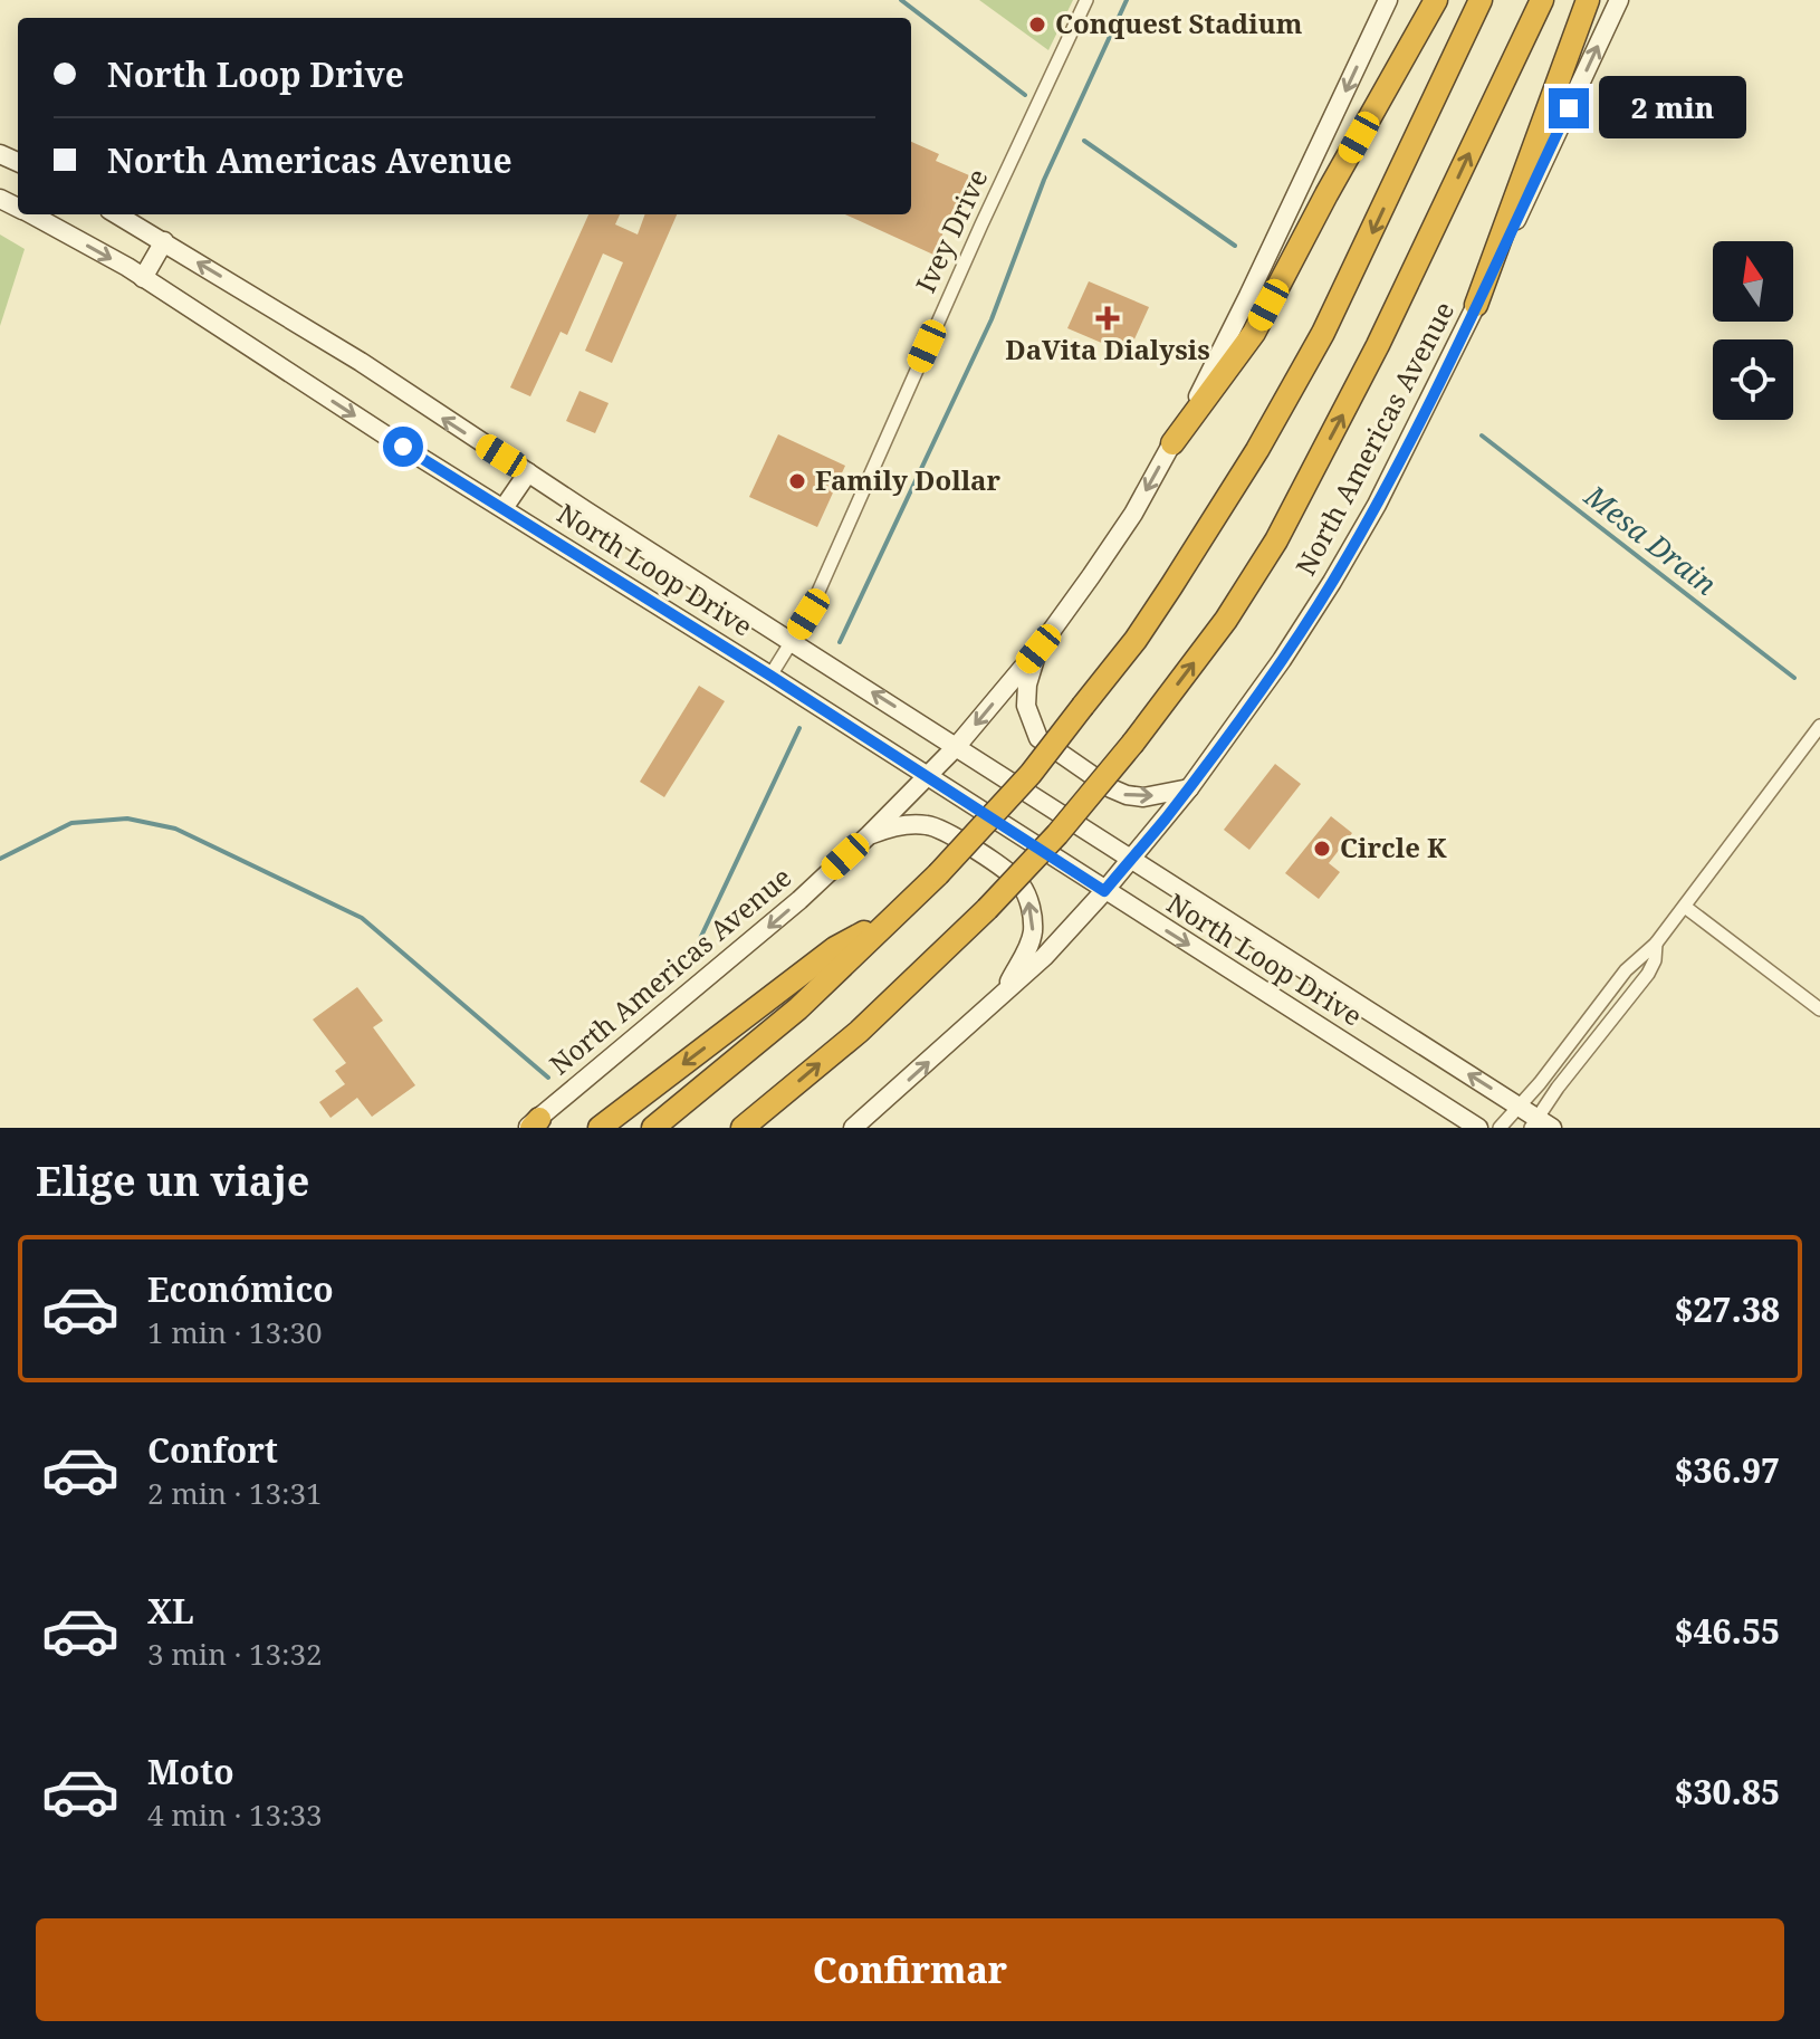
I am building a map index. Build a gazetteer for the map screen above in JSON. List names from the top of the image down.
{
  "streets": {
    "main road": ["North Americas Avenue", "North Loop Drive"],
    "street": ["Ivey Drive"]
  },
  "crossings": [
    ["Ivey Drive", "North Loop Drive"],
    ["North Americas Avenue", "North Loop Drive"]
  ],
  "water": ["Mesa Drain"],
  "places": {
    "other": ["Conquest Stadium", "Family Dollar", "Circle K"],
    "health": ["DaVita Dialysis"]
  },
  "north": "top",
  "page": {
    "banner": ["North Loop Drive", "North Americas Avenue"],
    "bubble": "2 min",
    "heading": "Elige un viaje",
    "list": [
      {
        "name": "Económico",
        "note": "1 min · 13:30",
        "value": "$27.38"
      },
      {
        "name": "Confort",
        "note": "2 min · 13:31",
        "value": "$36.97"
      },
      {
        "name": "XL",
        "note": "3 min · 13:32",
        "value": "$46.55"
      },
      {
        "name": "Moto",
        "note": "4 min · 13:33",
        "value": "$30.85"
      }
    ],
    "buttons": "Confirmar"
  }
}
